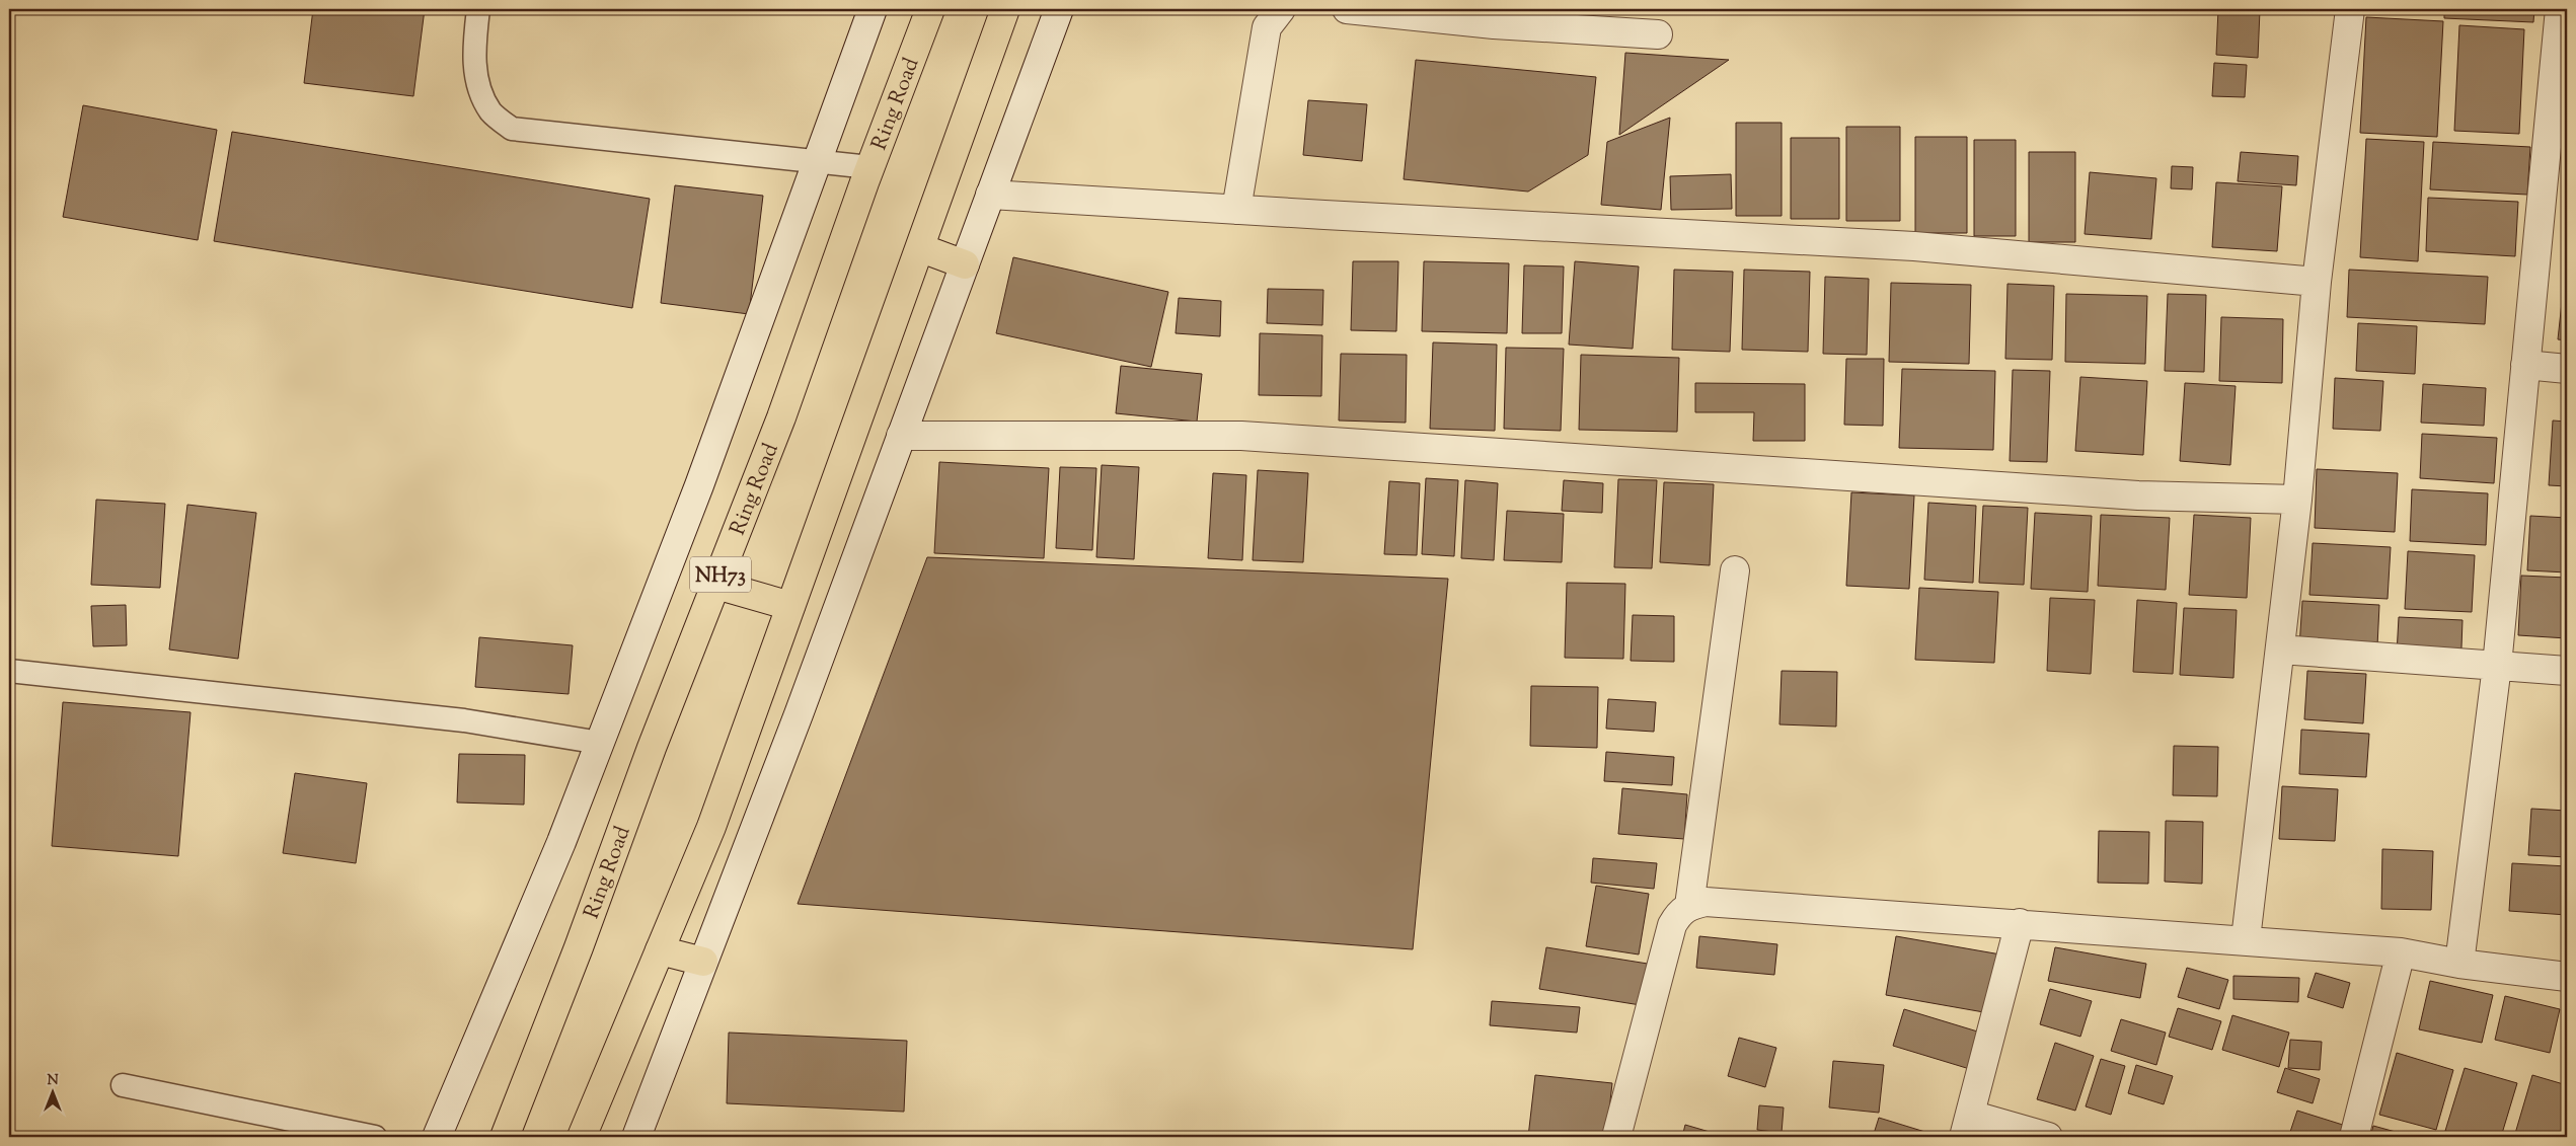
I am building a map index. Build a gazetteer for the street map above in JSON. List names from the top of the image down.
{
  "streets": {
    "highway": ["Ring Road", "NH73"]
  },
  "north": "top"
}
